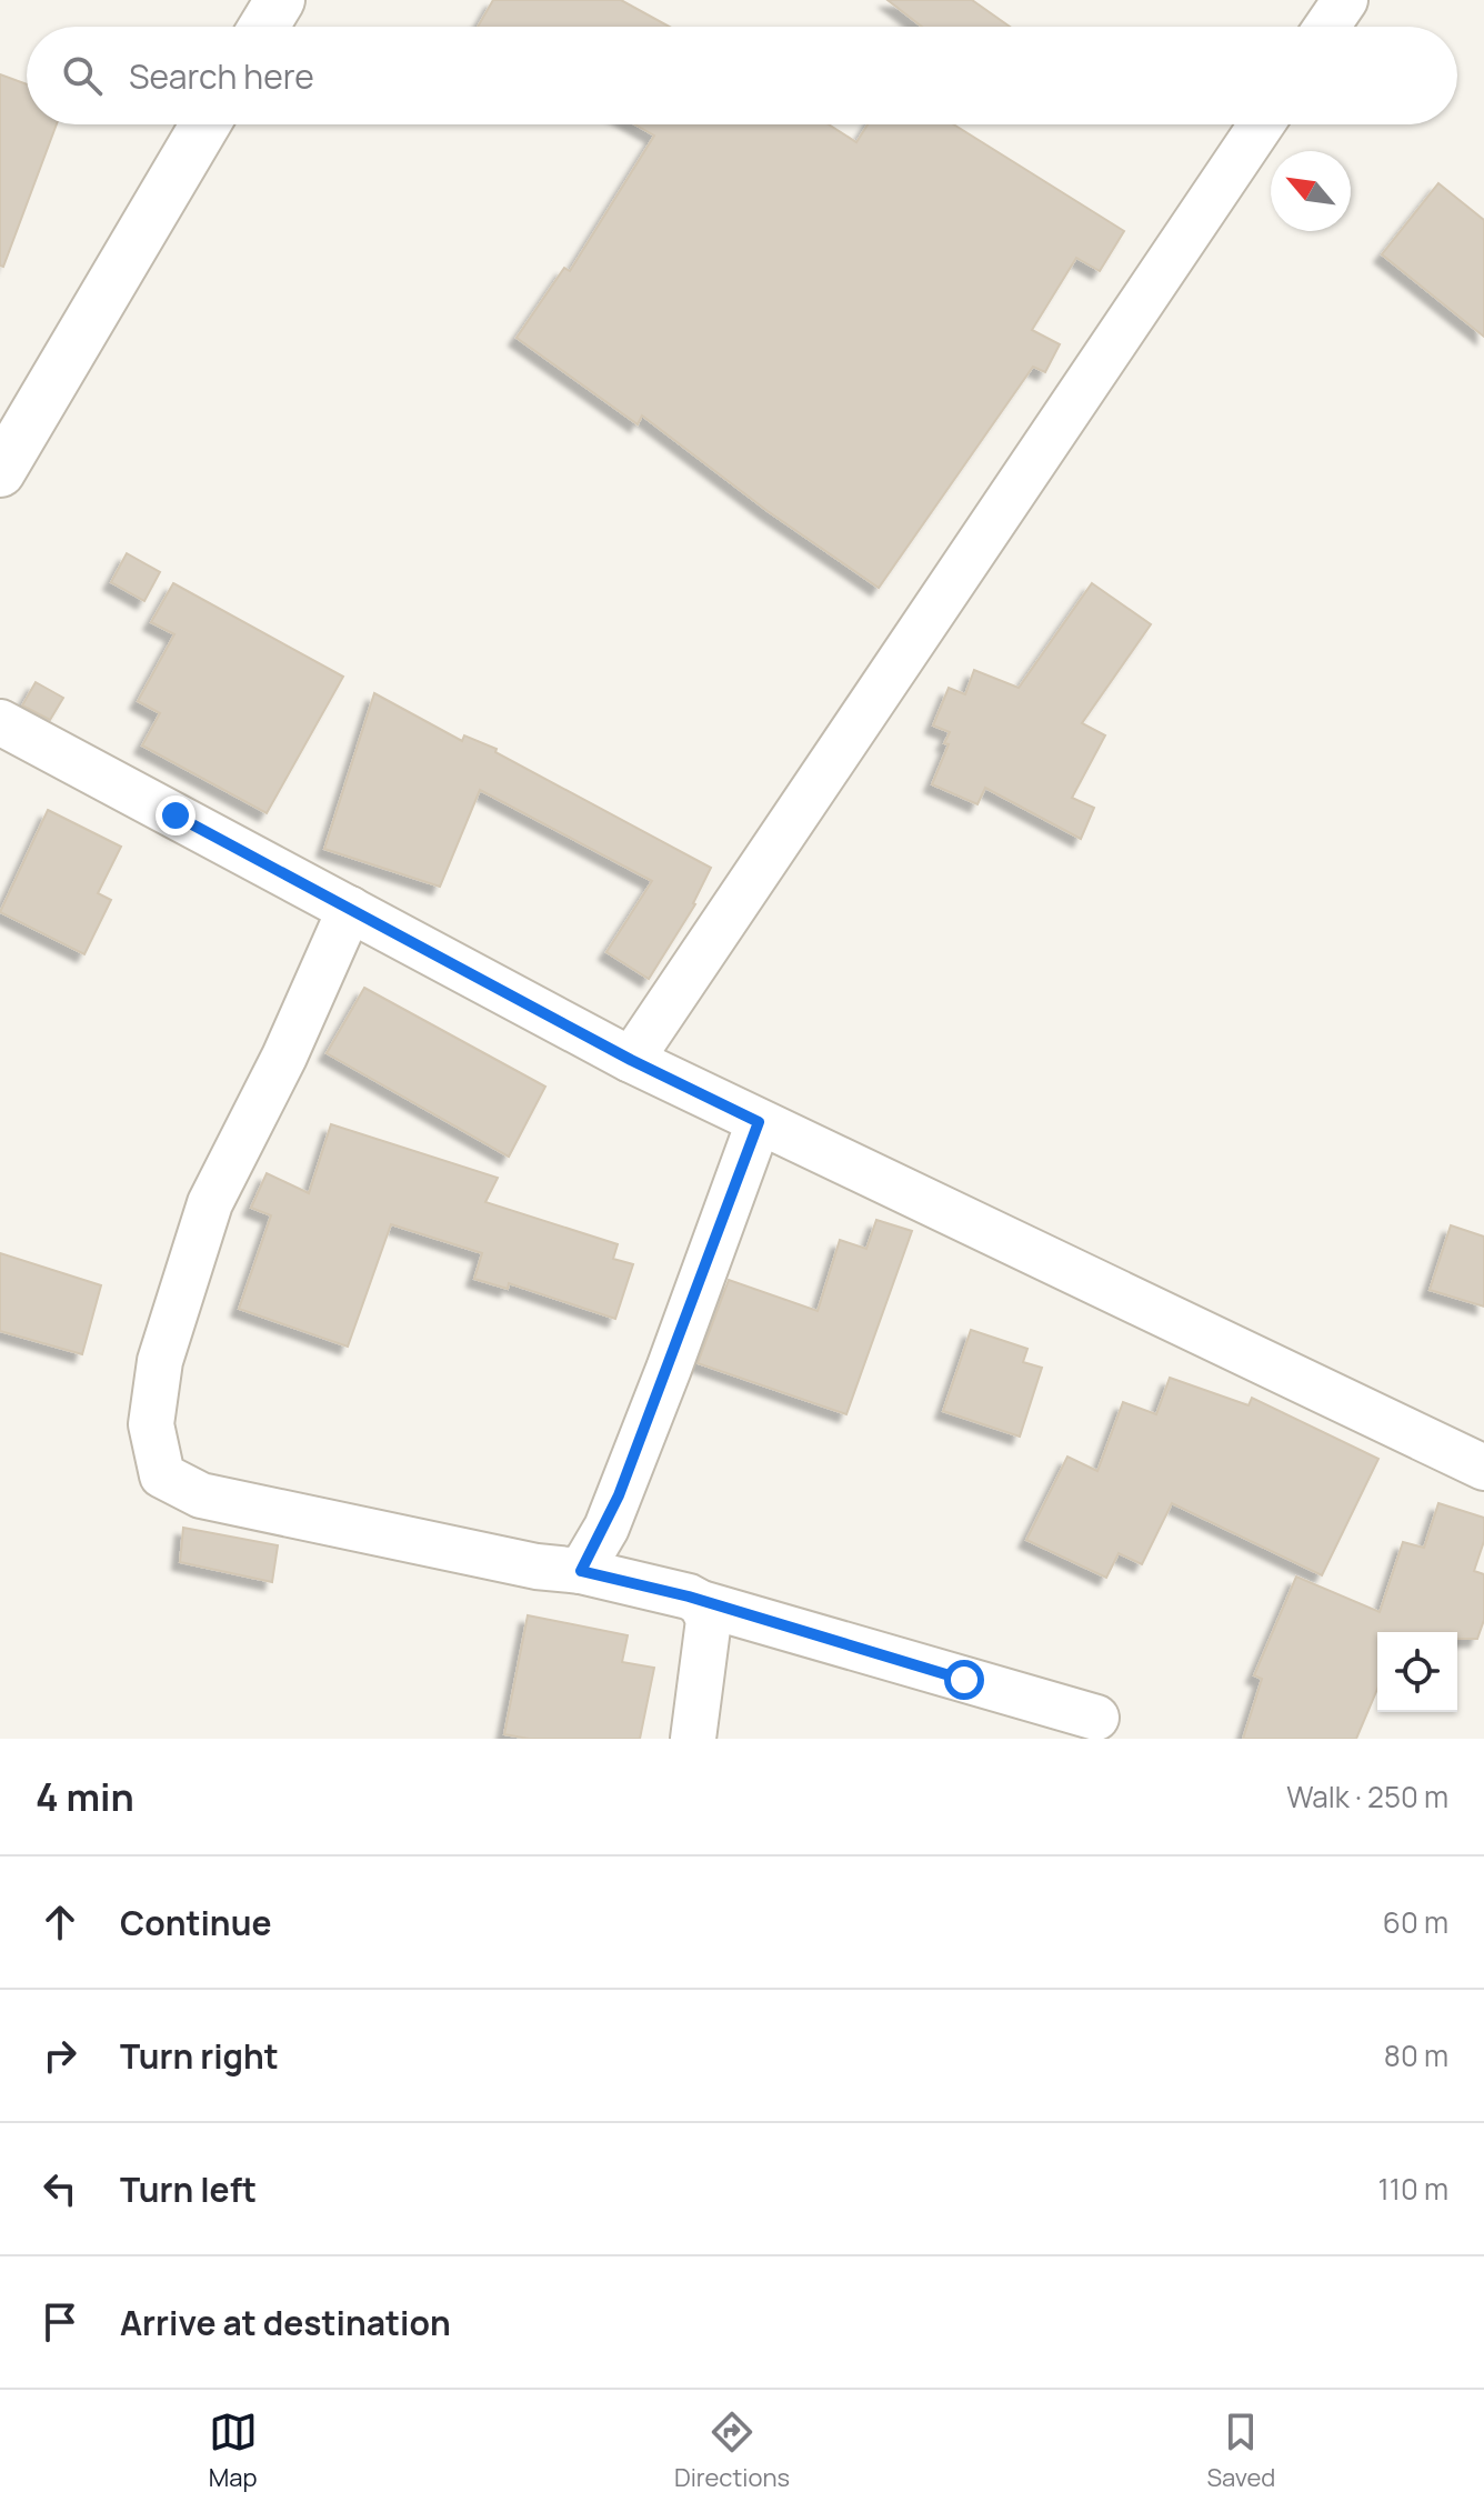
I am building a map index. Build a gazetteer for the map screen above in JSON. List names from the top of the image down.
{
  "north": "top left",
  "page": {
    "search": "Search here",
    "heading": ["4 min", "Walk · 250 m"],
    "list": [
      ["Continue", "60 m"],
      ["Turn right", "80 m"],
      ["Turn left", "110 m"],
      "Arrive at destination"
    ],
    "nav": ["Map", "Directions", "Saved"]
  }
}
